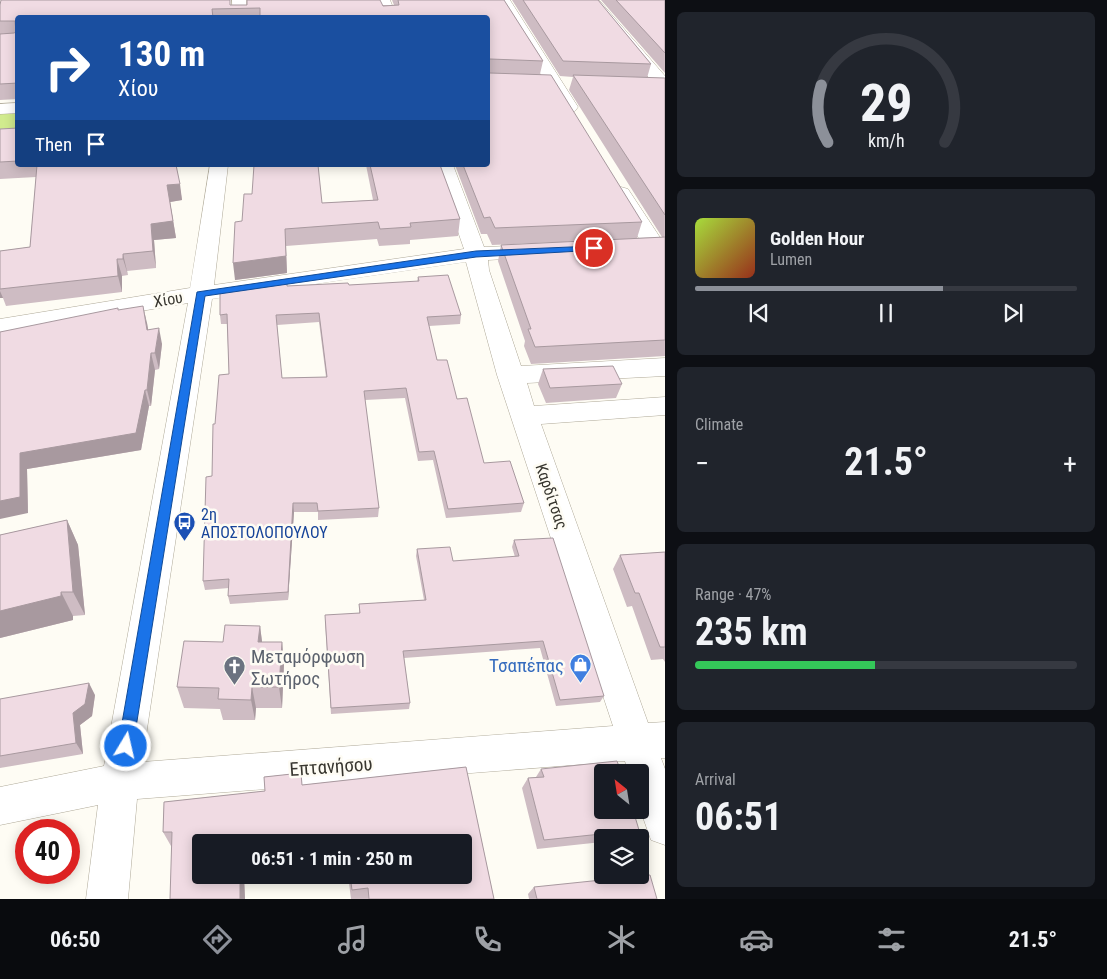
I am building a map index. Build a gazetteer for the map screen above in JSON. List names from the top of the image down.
{
  "streets": {
    "street": ["Χίου", "Καρδίτσας", "Επτανήσου"]
  },
  "crossings": [
    ["Χίου", "Καρδίτσας"],
    ["Καρδίτσας", "Επτανήσου"]
  ],
  "places": {
    "bus stop": ["2η ΑΠΟΣΤΟΛΟΠΟΥΛΟΥ"],
    "shop": ["Τσαπέπας"],
    "church": ["Μεταμόρφωση Σωτήρος"]
  },
  "north": "top left",
  "page": {
    "turn": ["130 m", "Χίου"],
    "then": "Then",
    "song": ["Golden Hour", "Lumen"],
    "tile": [
      "Climate",
      ["Range · 47%", "235 km"],
      ["Arrival", "06:51"]
    ],
    "heat": ["−", "21.5°", "+"],
    "limit": "40",
    "trip": "06:51 · 1 min · 250 m",
    "tabs": ["06:50", "21.5°"],
    "gauge": ["29", "km/h"]
  }
}
